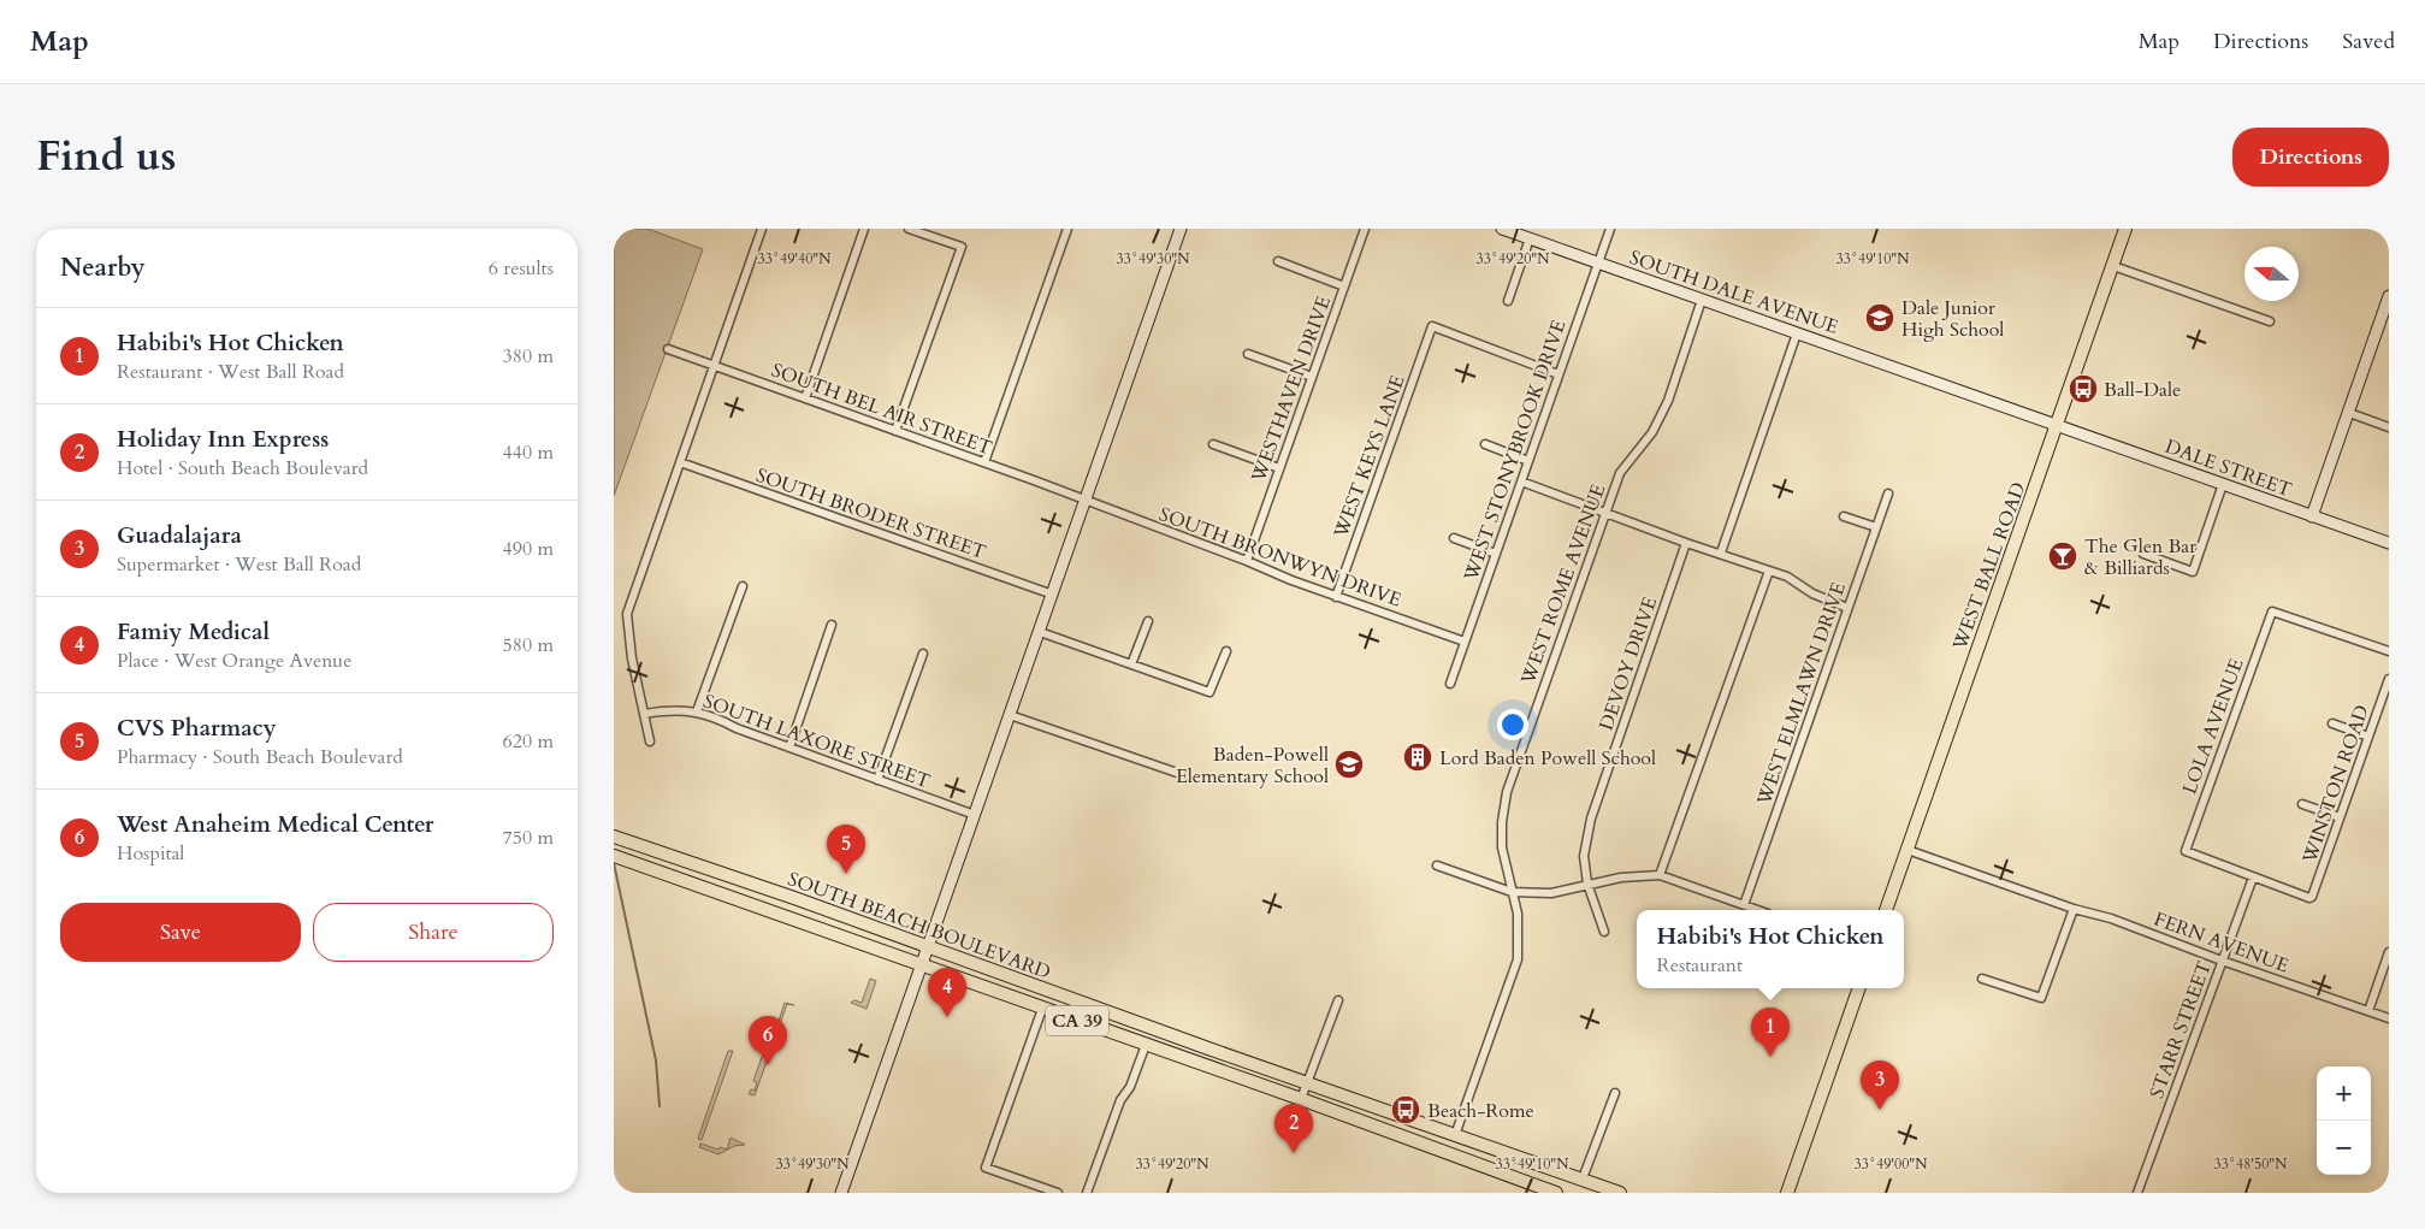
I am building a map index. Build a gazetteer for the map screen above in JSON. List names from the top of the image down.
{
  "streets": {
    "main road": ["WEST BALL ROAD", "SOUTH BEACH BOULEVARD", "CA 39"],
    "street": [
      "SOUTH DALE AVENUE",
      "WESTHAVEN DRIVE",
      "SOUTH BEL AIR STREET",
      "WEST STONYBROOK DRIVE",
      "WEST KEYS LANE",
      "DALE STREET",
      "SOUTH BRODER STREET",
      "SOUTH BRONWYN DRIVE",
      "WEST ROME AVENUE",
      "DEVOY DRIVE",
      "WEST ELMLAWN DRIVE",
      "LOLA AVENUE",
      "SOUTH LAXORE STREET",
      "WINSTON ROAD",
      "FERN AVENUE",
      "STARR STREET"
    ]
  },
  "crossings": [
    ["SOUTH DALE AVENUE", "WEST STONYBROOK DRIVE"],
    ["SOUTH DALE AVENUE", "DALE STREET"],
    ["SOUTH DALE AVENUE", "WEST BALL ROAD"],
    ["SOUTH DALE AVENUE", "WEST ROME AVENUE"],
    ["WESTHAVEN DRIVE", "SOUTH BRONWYN DRIVE"],
    ["SOUTH BEL AIR STREET", "SOUTH BRONWYN DRIVE"],
    ["WEST STONYBROOK DRIVE", "WEST KEYS LANE"],
    ["WEST STONYBROOK DRIVE", "SOUTH BRONWYN DRIVE"],
    ["WEST KEYS LANE", "SOUTH BRONWYN DRIVE"],
    ["DALE STREET", "WEST BALL ROAD"],
    ["WEST BALL ROAD", "FERN AVENUE"],
    ["WEST ROME AVENUE", "SOUTH BEACH BOULEVARD"],
    ["LOLA AVENUE", "WINSTON ROAD"],
    ["LOLA AVENUE", "STARR STREET"],
    ["WINSTON ROAD", "STARR STREET"],
    ["FERN AVENUE", "STARR STREET"]
  ],
  "places": {
    "school or university": ["Dale Junior High School", "Baden-Powell Elementary School"],
    "bus stop": ["Ball-Dale", "Beach-Rome"],
    "bar": ["The Glen Bar & Billiards"],
    "building": ["Lord Baden Powell School"]
  },
  "north": "left",
  "page": {
    "header": "Map",
    "nav": ["Map", "Directions", "Saved"],
    "title": "Find us",
    "buttons": [
      "Directions",
      ["Save", "Share"]
    ],
    "heading": ["Nearby", "6 results"],
    "list": [
      {
        "mark": "1",
        "name": "Habibi's Hot Chicken",
        "note": "Restaurant · West Ball Road",
        "value": "380 m"
      },
      {
        "mark": "2",
        "name": "Holiday Inn Express",
        "note": "Hotel · South Beach Boulevard",
        "value": "440 m"
      },
      {
        "mark": "3",
        "name": "Guadalajara",
        "note": "Supermarket · West Ball Road",
        "value": "490 m"
      },
      {
        "mark": "4",
        "name": "Famiy Medical",
        "note": "Place · West Orange Avenue",
        "value": "580 m"
      },
      {
        "mark": "5",
        "name": "CVS Pharmacy",
        "note": "Pharmacy · South Beach Boulevard",
        "value": "620 m"
      },
      {
        "mark": "6",
        "name": "West Anaheim Medical Center",
        "note": "Hospital",
        "value": "750 m"
      }
    ],
    "pins": [
      "5",
      "4",
      "1",
      "6",
      "3",
      "2"
    ],
    "popup": ["Habibi's Hot Chicken", "Restaurant"],
    "map_buttons": ["+", "−"]
  },
  "coordinates": [
    "33°49'40\"N",
    "33°49'30\"N",
    "33°49'20\"N",
    "33°49'10\"N",
    "33°49'00\"N",
    "33°48'50\"N"
  ]
}
